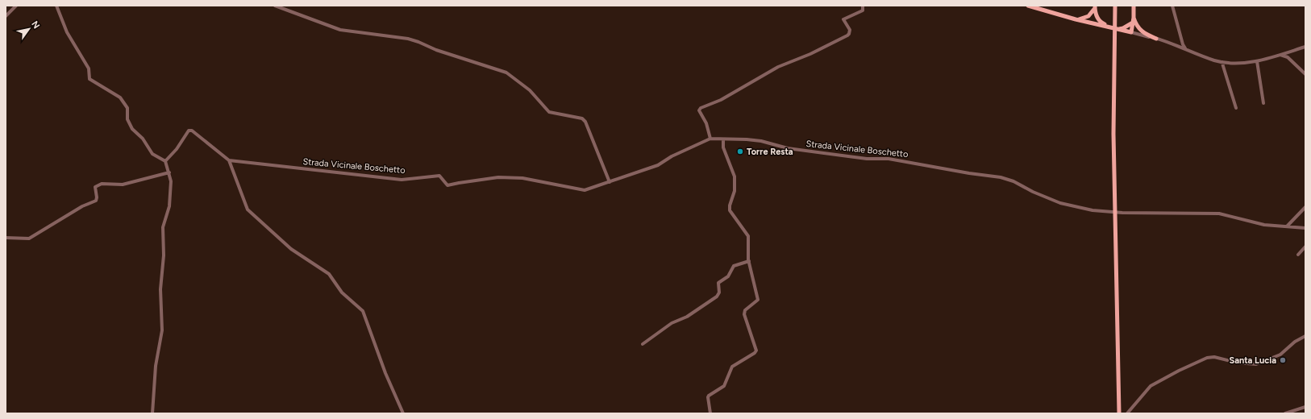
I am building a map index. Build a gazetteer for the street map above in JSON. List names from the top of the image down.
{
  "streets": {
    "street": ["Strada Vicinale Boschetto"]
  },
  "places": ["Torre Resta", "Santa Lucia"],
  "north": "top right"
}
